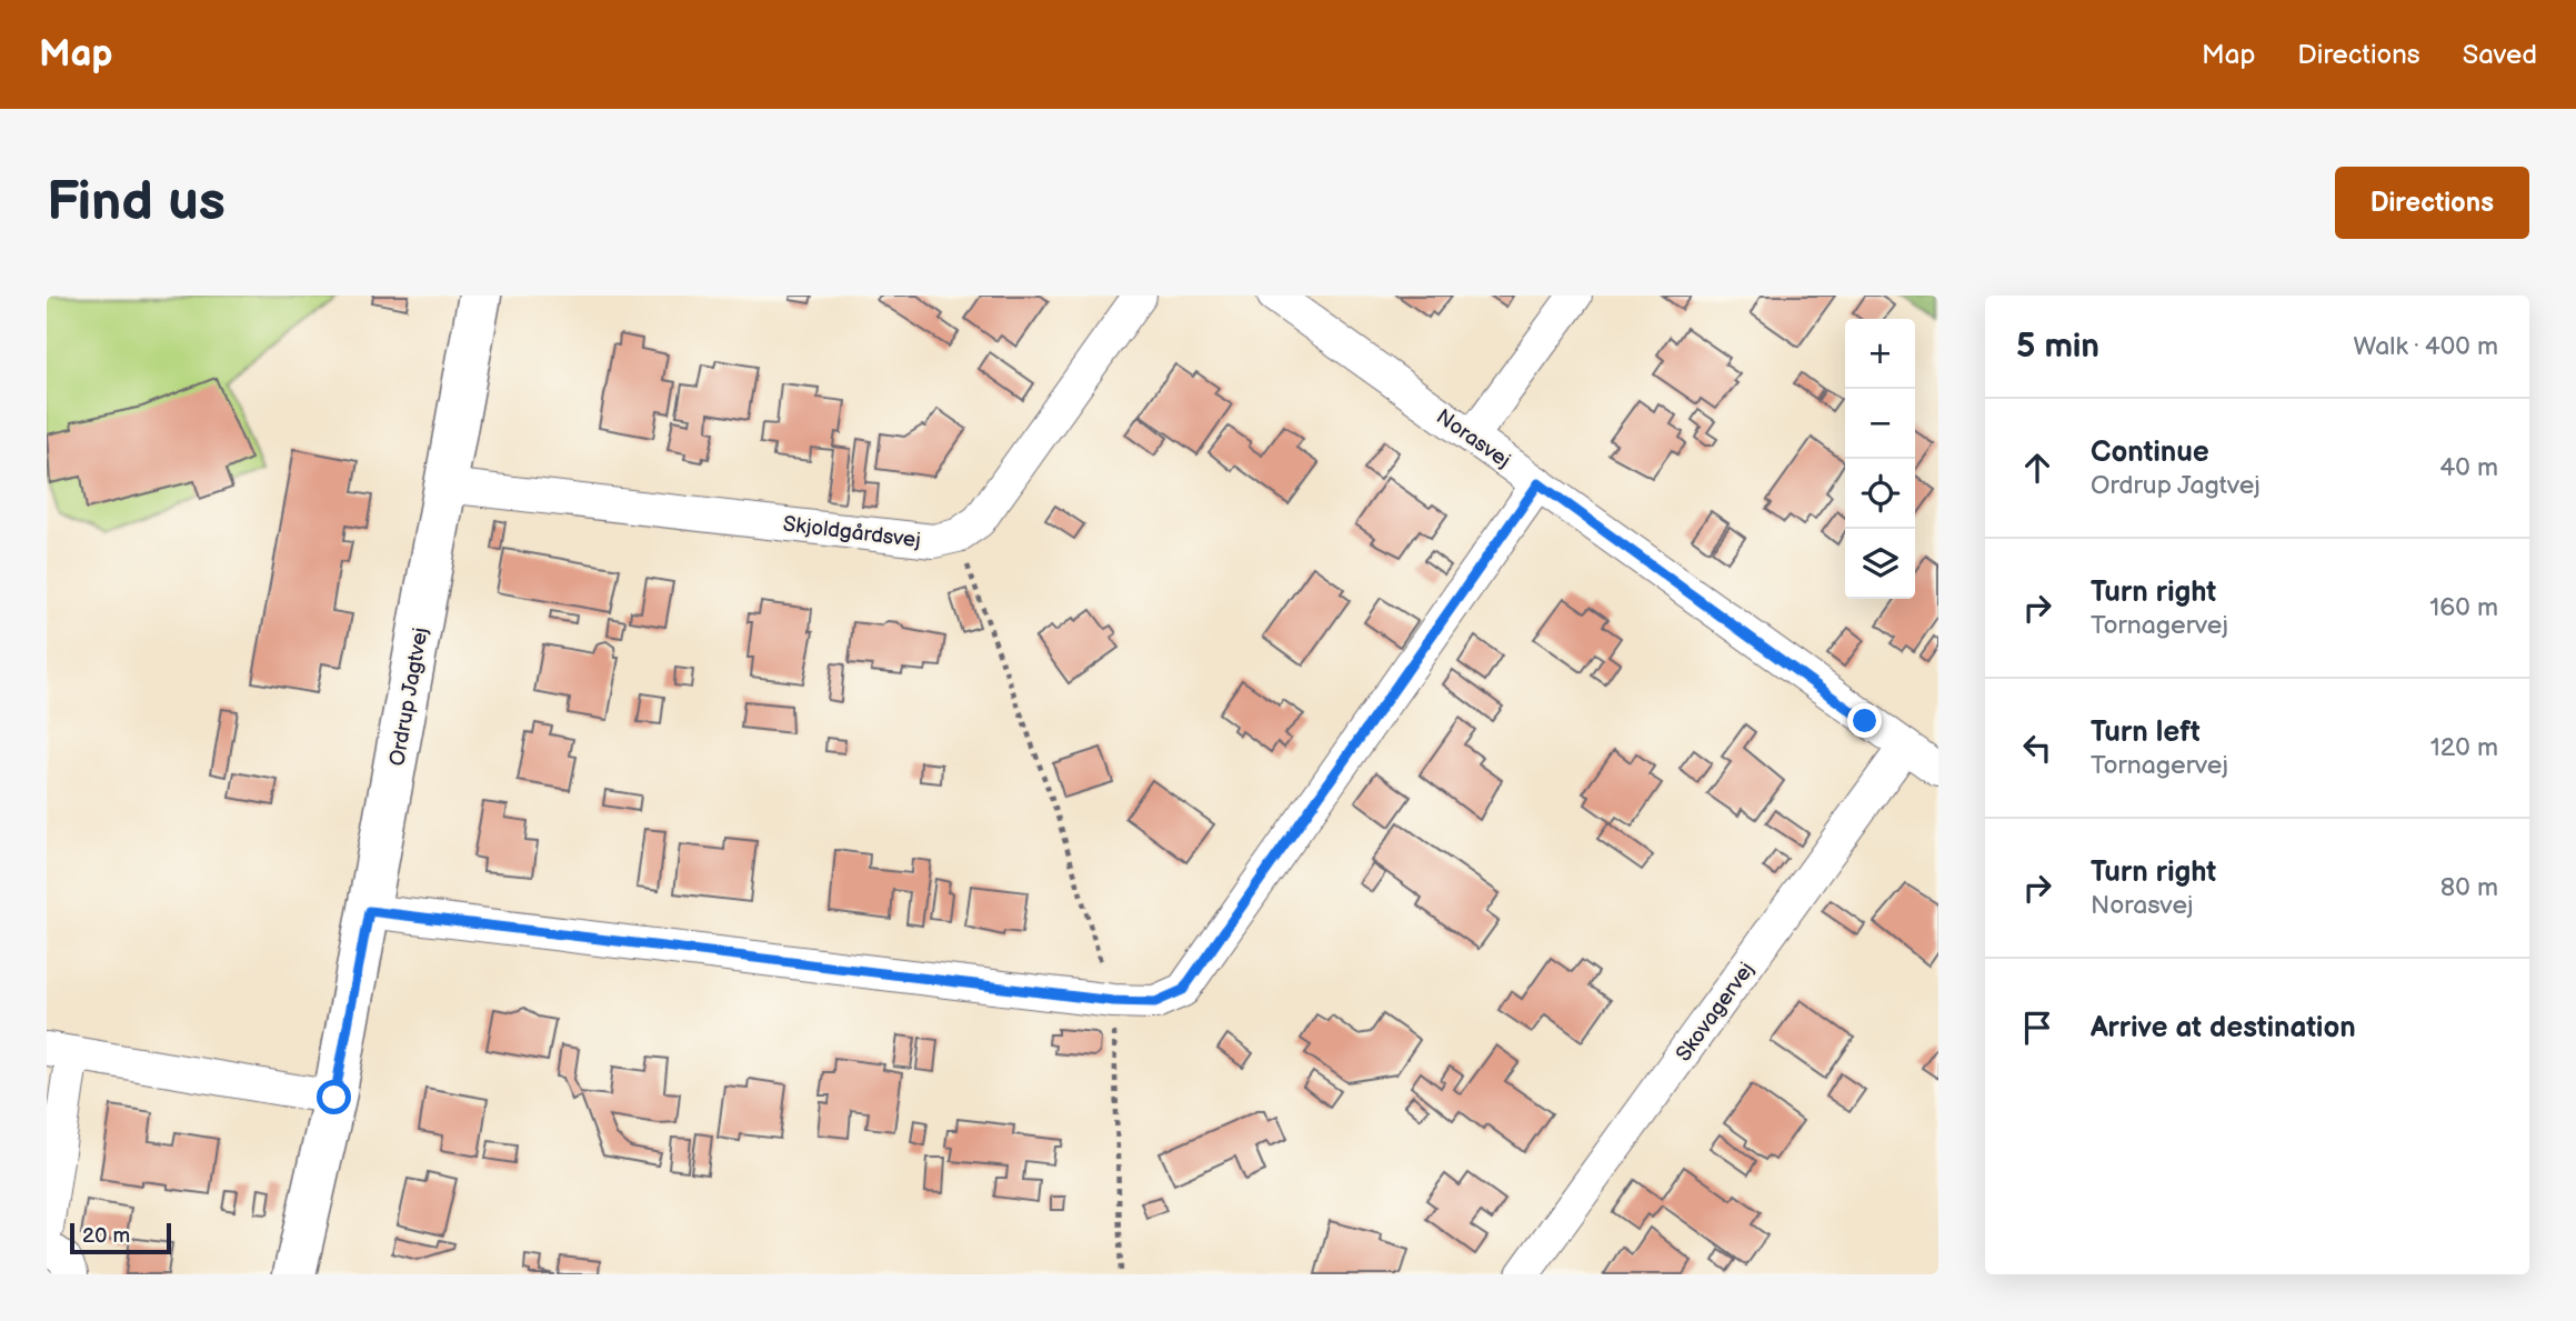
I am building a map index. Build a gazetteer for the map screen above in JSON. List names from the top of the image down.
{
  "streets": {
    "street": [
      "Norasvej",
      "Skjoldgårdsvej",
      "Ordrup Jagtvej",
      "Skovagervej"
    ]
  },
  "crossings": [
    ["Norasvej", "Skovagervej"],
    ["Skjoldgårdsvej", "Ordrup Jagtvej"]
  ],
  "scale_bar": "20 m",
  "page": {
    "header": "Map",
    "nav": ["Map", "Directions", "Saved"],
    "buttons": "Directions",
    "title": "Find us",
    "heading": ["5 min", "Walk · 400 m"],
    "map_buttons": ["+", "−"],
    "list": [
      ["Continue", "Ordrup Jagtvej", "40 m"],
      ["Turn right", "Tornagervej", "160 m"],
      ["Turn left", "Tornagervej", "120 m"],
      ["Turn right", "Norasvej", "80 m"],
      "Arrive at destination"
    ],
    "scale": "20 m"
  }
}
